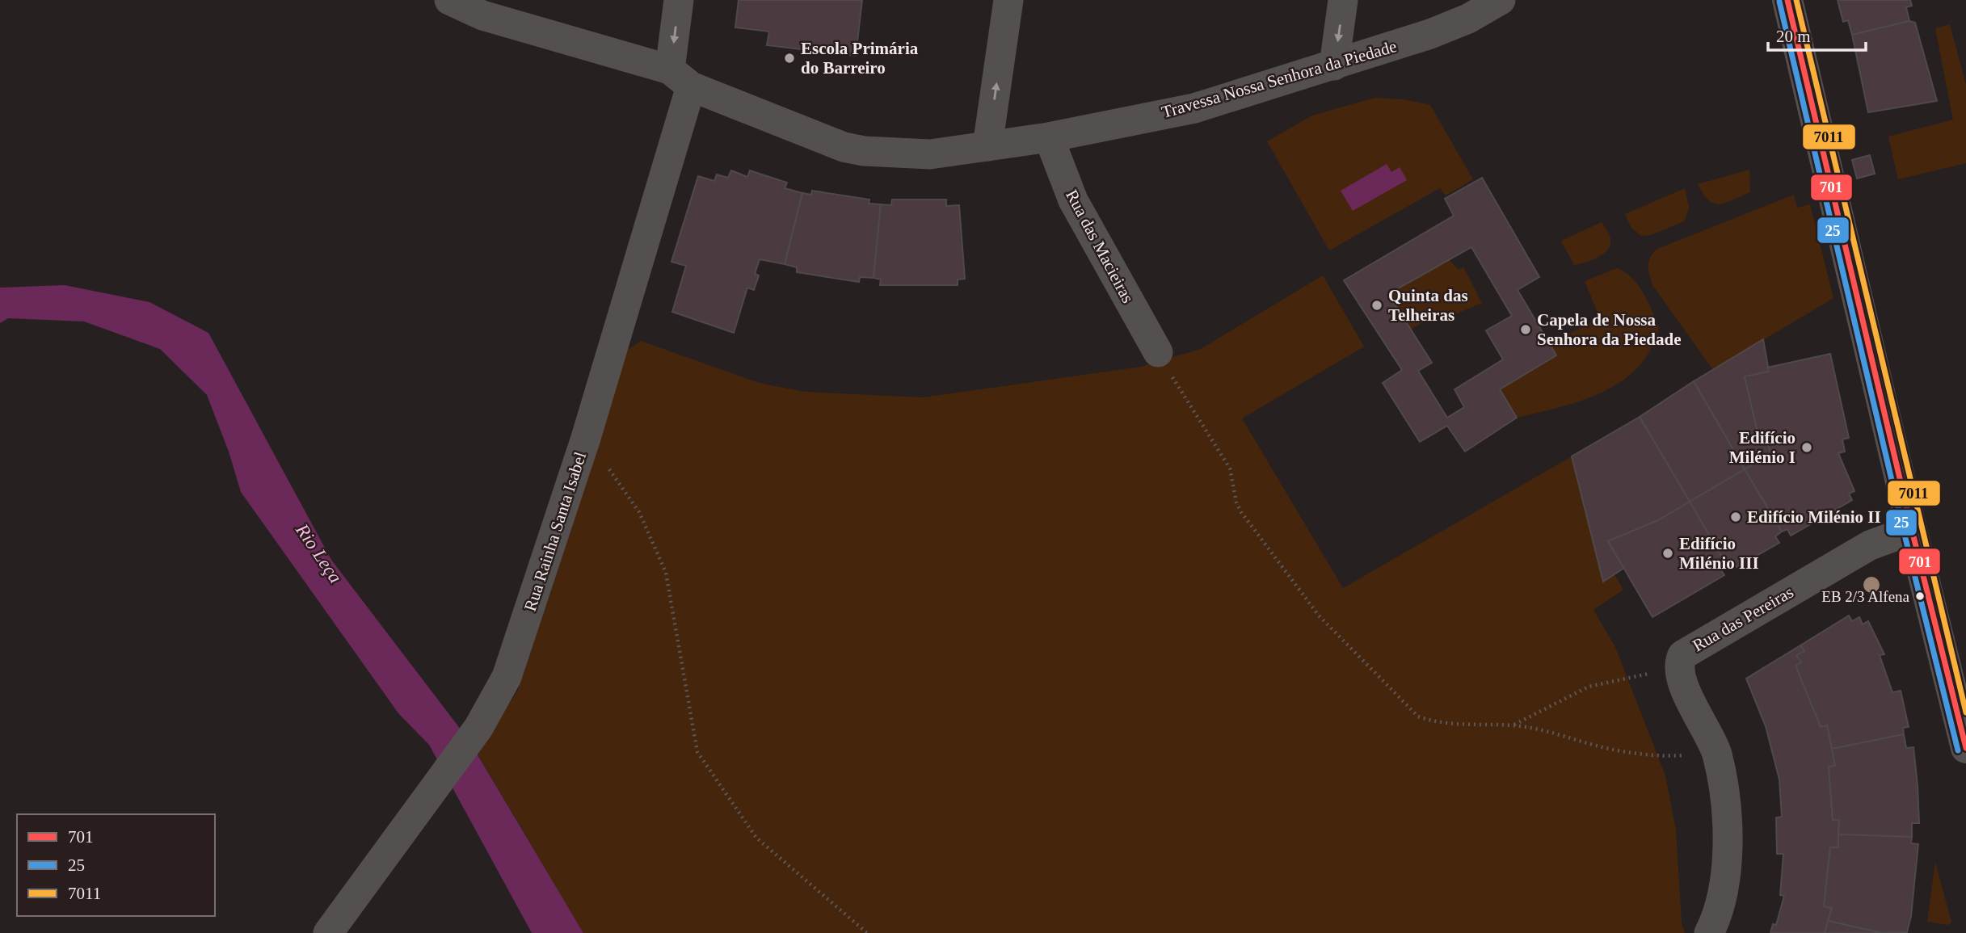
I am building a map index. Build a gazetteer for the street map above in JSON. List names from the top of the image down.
{
  "streets": {
    "street": [
      "Travessa Nossa Senhora da Piedade",
      "Rua das Macieiras",
      "Rua Rainha Santa Isabel",
      "Rua das Pereiras"
    ]
  },
  "crossings": [
    ["Travessa Nossa Senhora da Piedade", "Rua das Macieiras"],
    ["Travessa Nossa Senhora da Piedade", "Rua Rainha Santa Isabel"]
  ],
  "water": ["Rio Leça"],
  "places": [
    "Escola Primária do Barreiro",
    "Quinta das Telheiras",
    "Capela de Nossa Senhora da Piedade",
    "Edifício Milénio I",
    "Edifício Milénio II",
    "Edifício Milénio III",
    "EB 2/3 Alfena"
  ],
  "lines": ["transit line 701", "transit line 7011", "transit line 25"],
  "legend": ["701", "25", "7011"],
  "scale_bar": "20 m"
}
